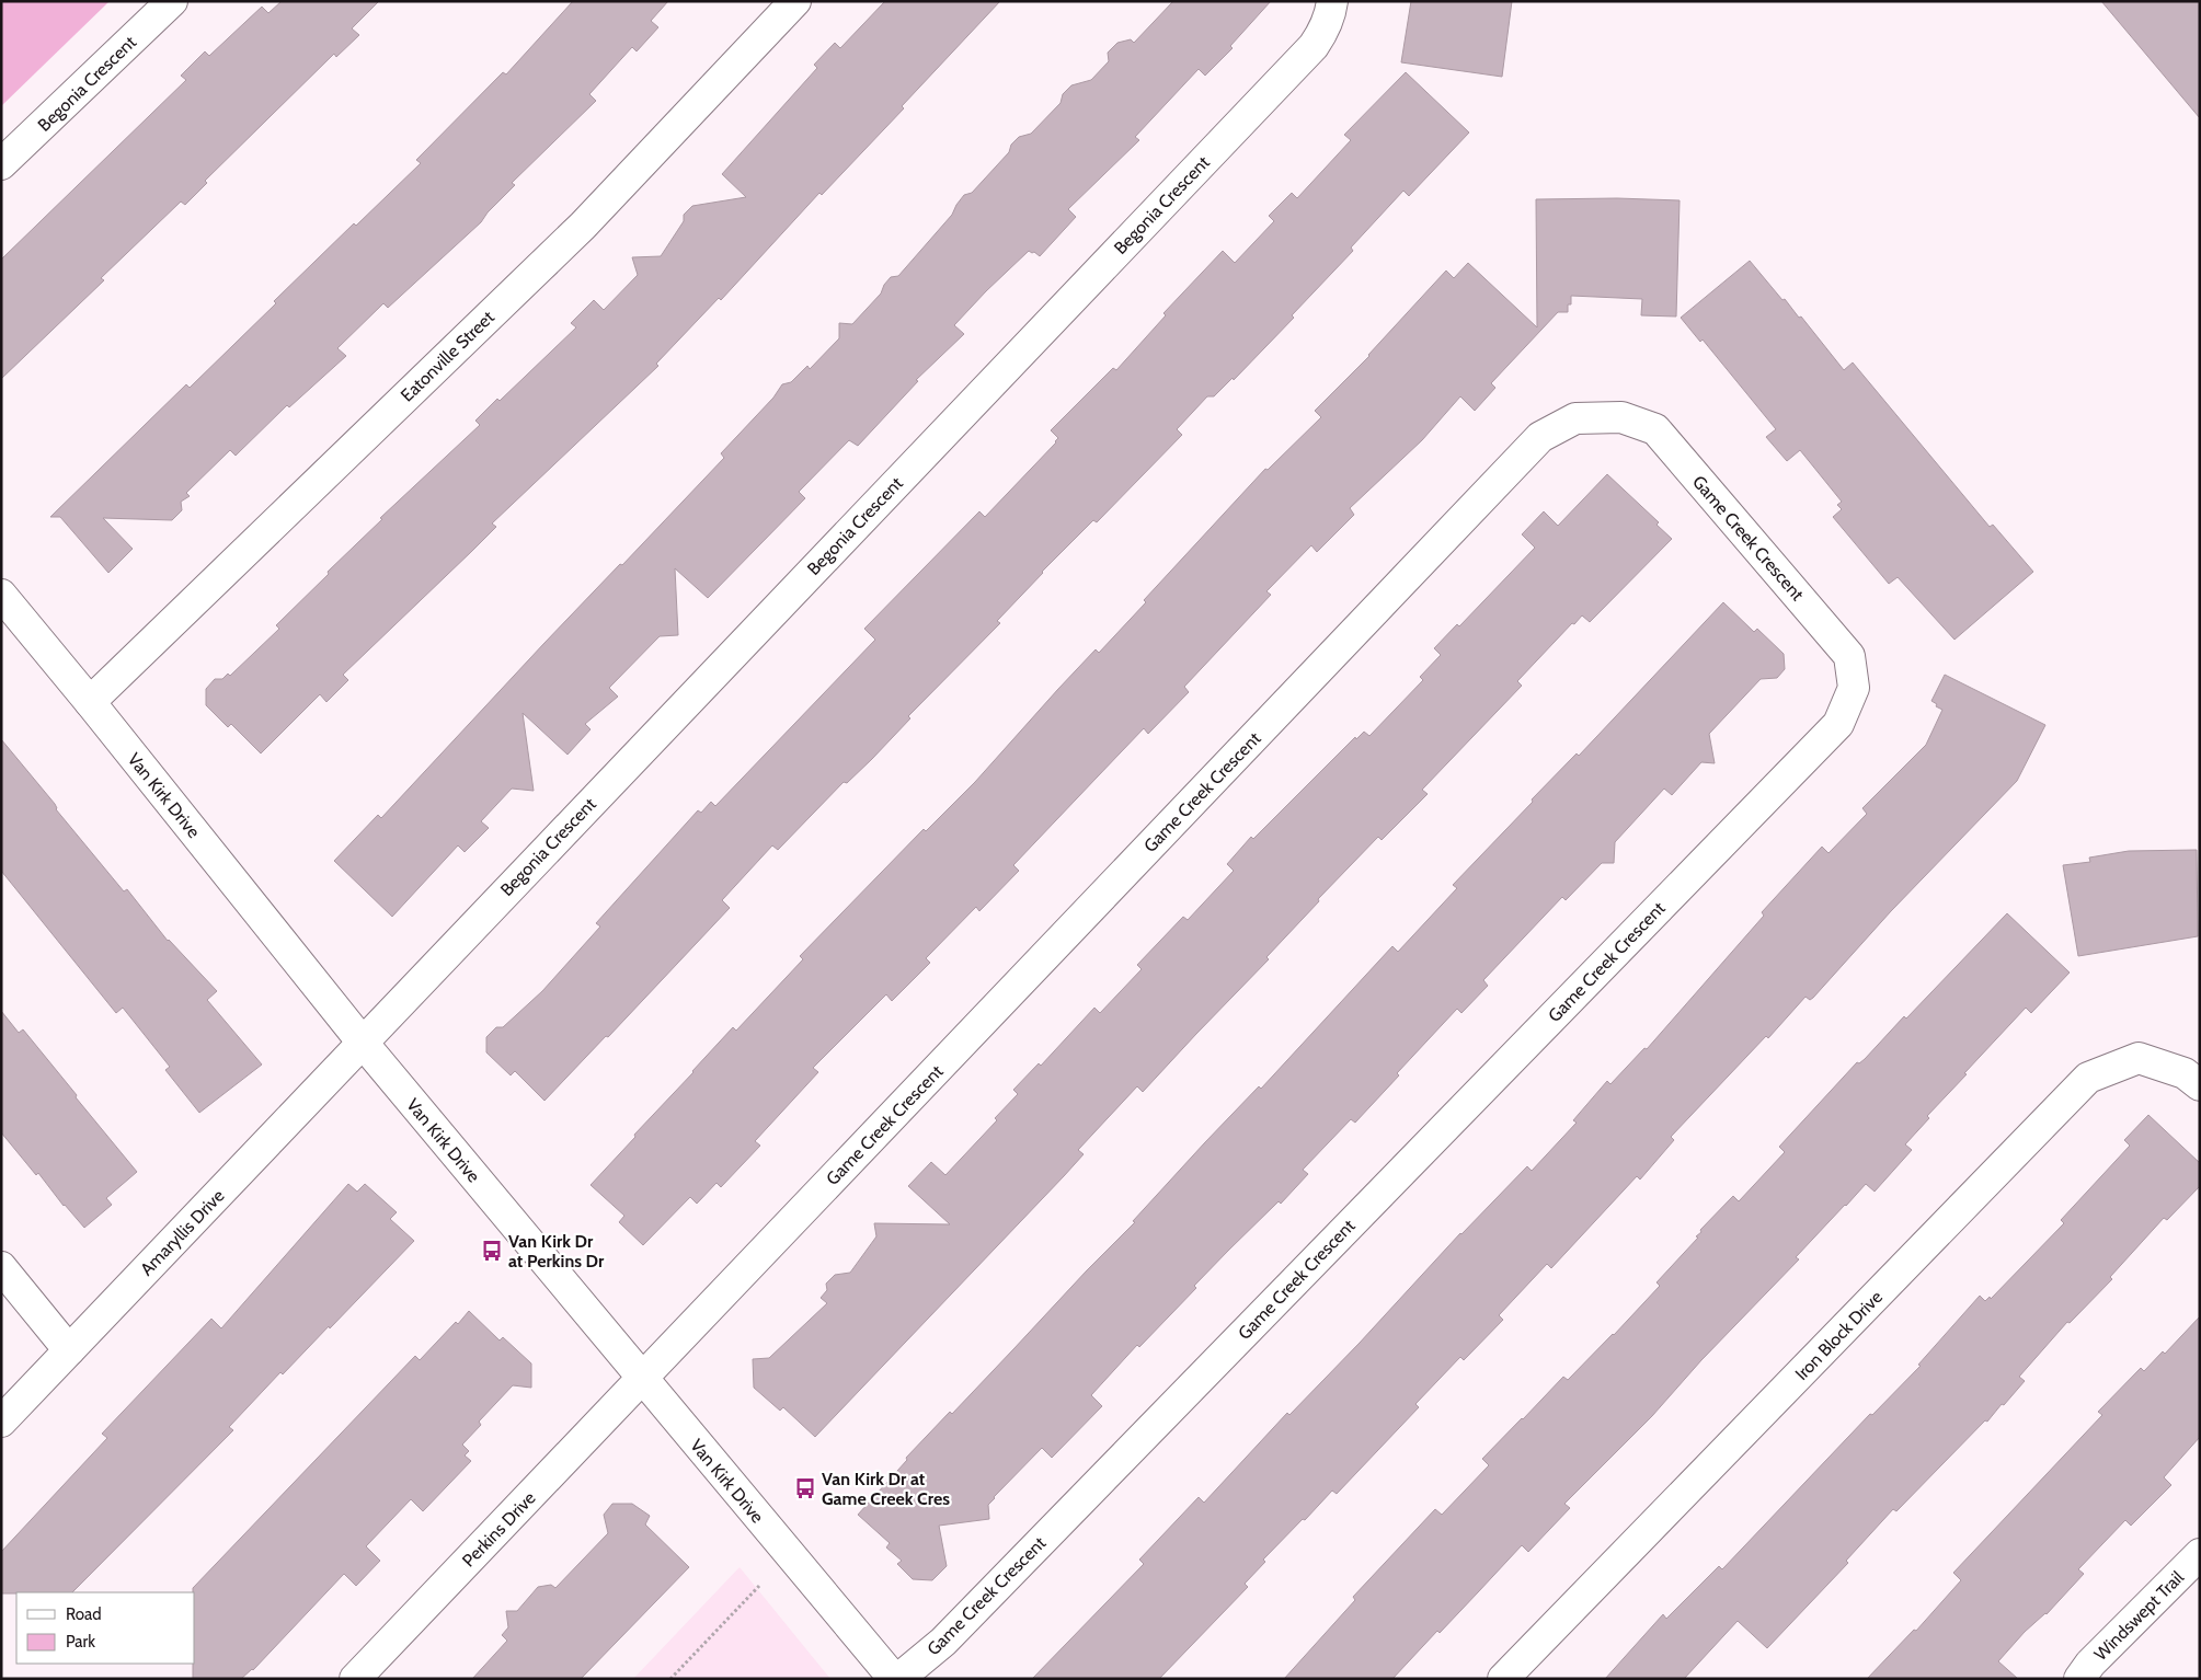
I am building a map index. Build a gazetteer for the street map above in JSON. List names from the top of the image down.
{
  "streets": {
    "street": [
      "Begonia Crescent",
      "Eatonville Street",
      "Game Creek Crescent",
      "Van Kirk Drive",
      "Amaryllis Drive",
      "Iron Block Drive",
      "Perkins Drive",
      "Windswept Trail"
    ]
  },
  "crossings": [
    ["Begonia Crescent", "Van Kirk Drive"],
    ["Begonia Crescent", "Amaryllis Drive"],
    ["Eatonville Street", "Van Kirk Drive"],
    ["Game Creek Crescent", "Van Kirk Drive"],
    ["Game Creek Crescent", "Perkins Drive"],
    ["Van Kirk Drive", "Amaryllis Drive"],
    ["Van Kirk Drive", "Perkins Drive"]
  ],
  "places": {
    "bus stop": ["Van Kirk Dr at Perkins Dr", "Van Kirk Dr at Game Creek Cres"]
  },
  "legend": ["Road", "Park"]
}
